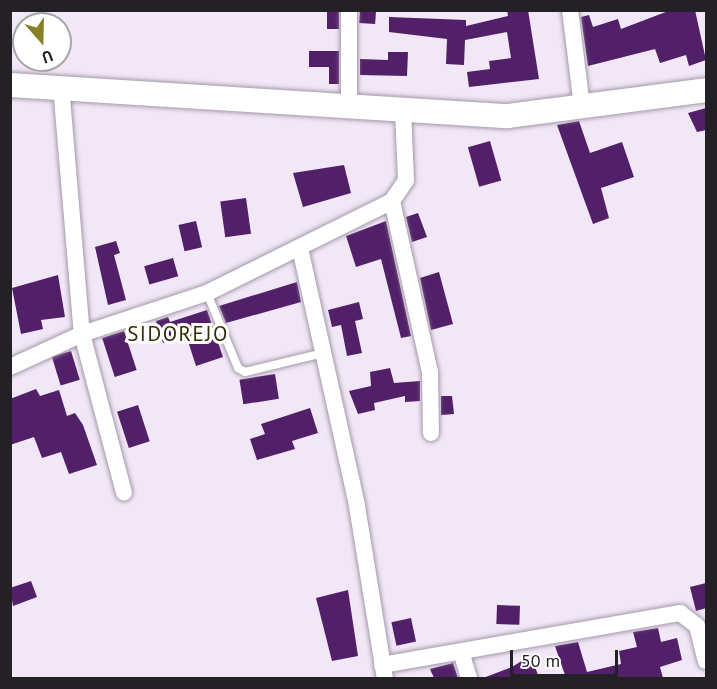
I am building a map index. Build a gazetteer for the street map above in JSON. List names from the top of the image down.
{
  "districts": ["SIDOREJO"],
  "scale_bar": "50 m",
  "north": "bottom"
}
